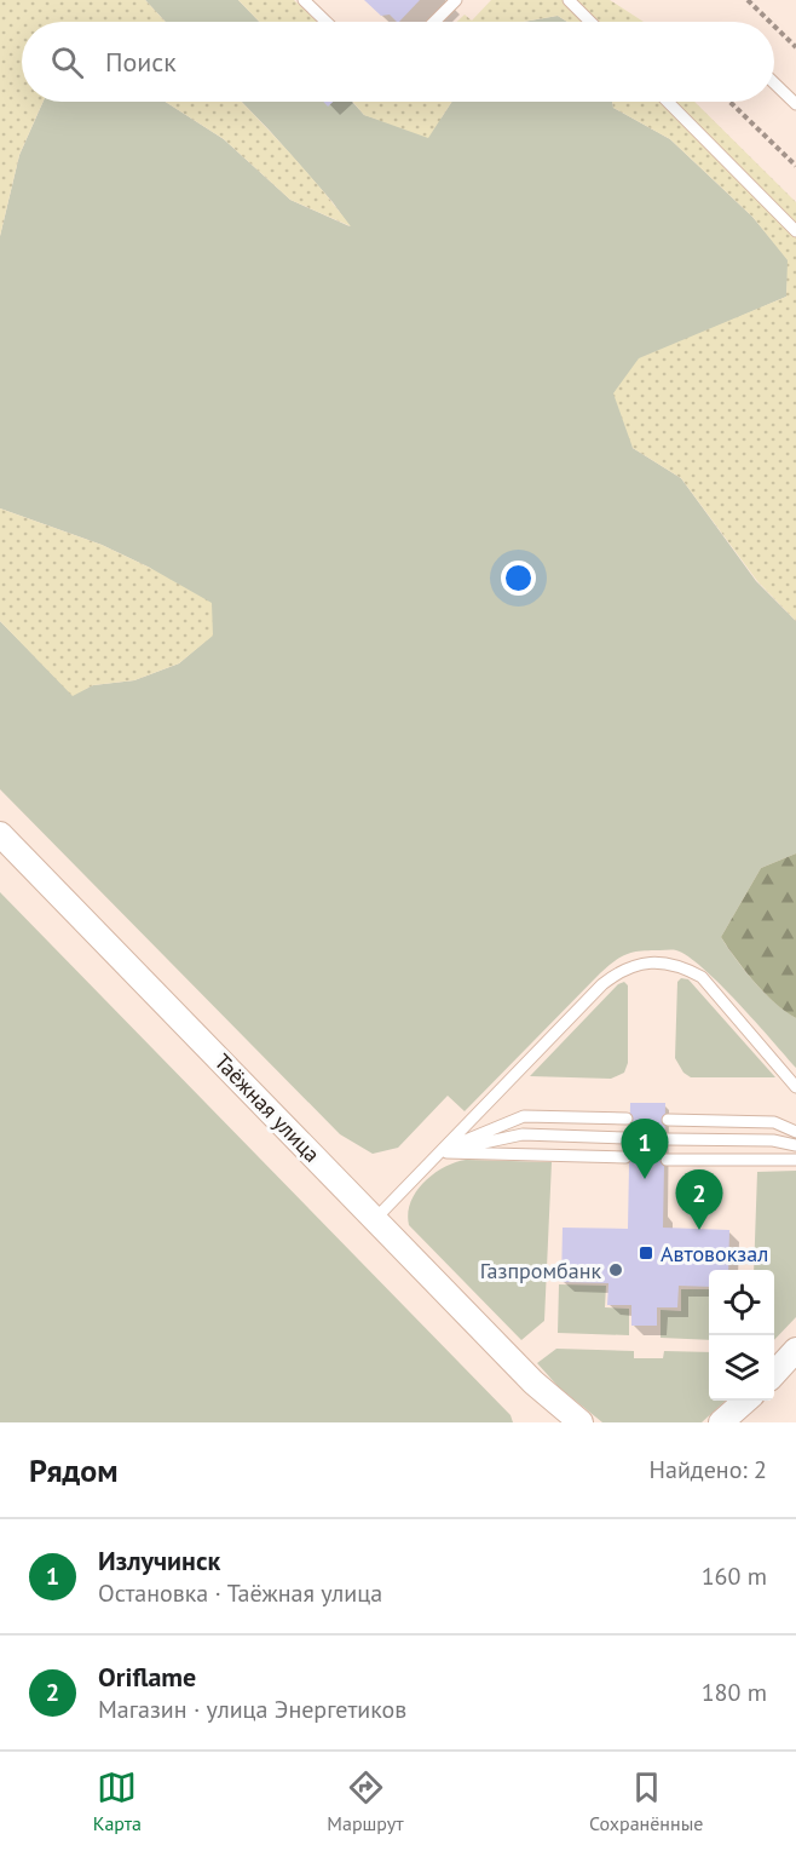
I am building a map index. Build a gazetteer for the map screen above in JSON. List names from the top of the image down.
{
  "streets": {
    "street": ["Таёжная улица"]
  },
  "places": {
    "transit": ["Автовокзал"],
    "other": ["Газпромбанк"]
  },
  "page": {
    "search": "Поиск",
    "pins": ["1", "2"],
    "heading": ["Рядом", "Найдено: 2"],
    "list": [
      {
        "mark": "1",
        "name": "Излучинск",
        "note": "Остановка · Таёжная улица",
        "value": "160 m"
      },
      {
        "mark": "2",
        "name": "Oriflame",
        "note": "Магазин · улица Энергетиков",
        "value": "180 m"
      }
    ],
    "nav": ["Карта", "Маршрут", "Сохранённые"]
  }
}
